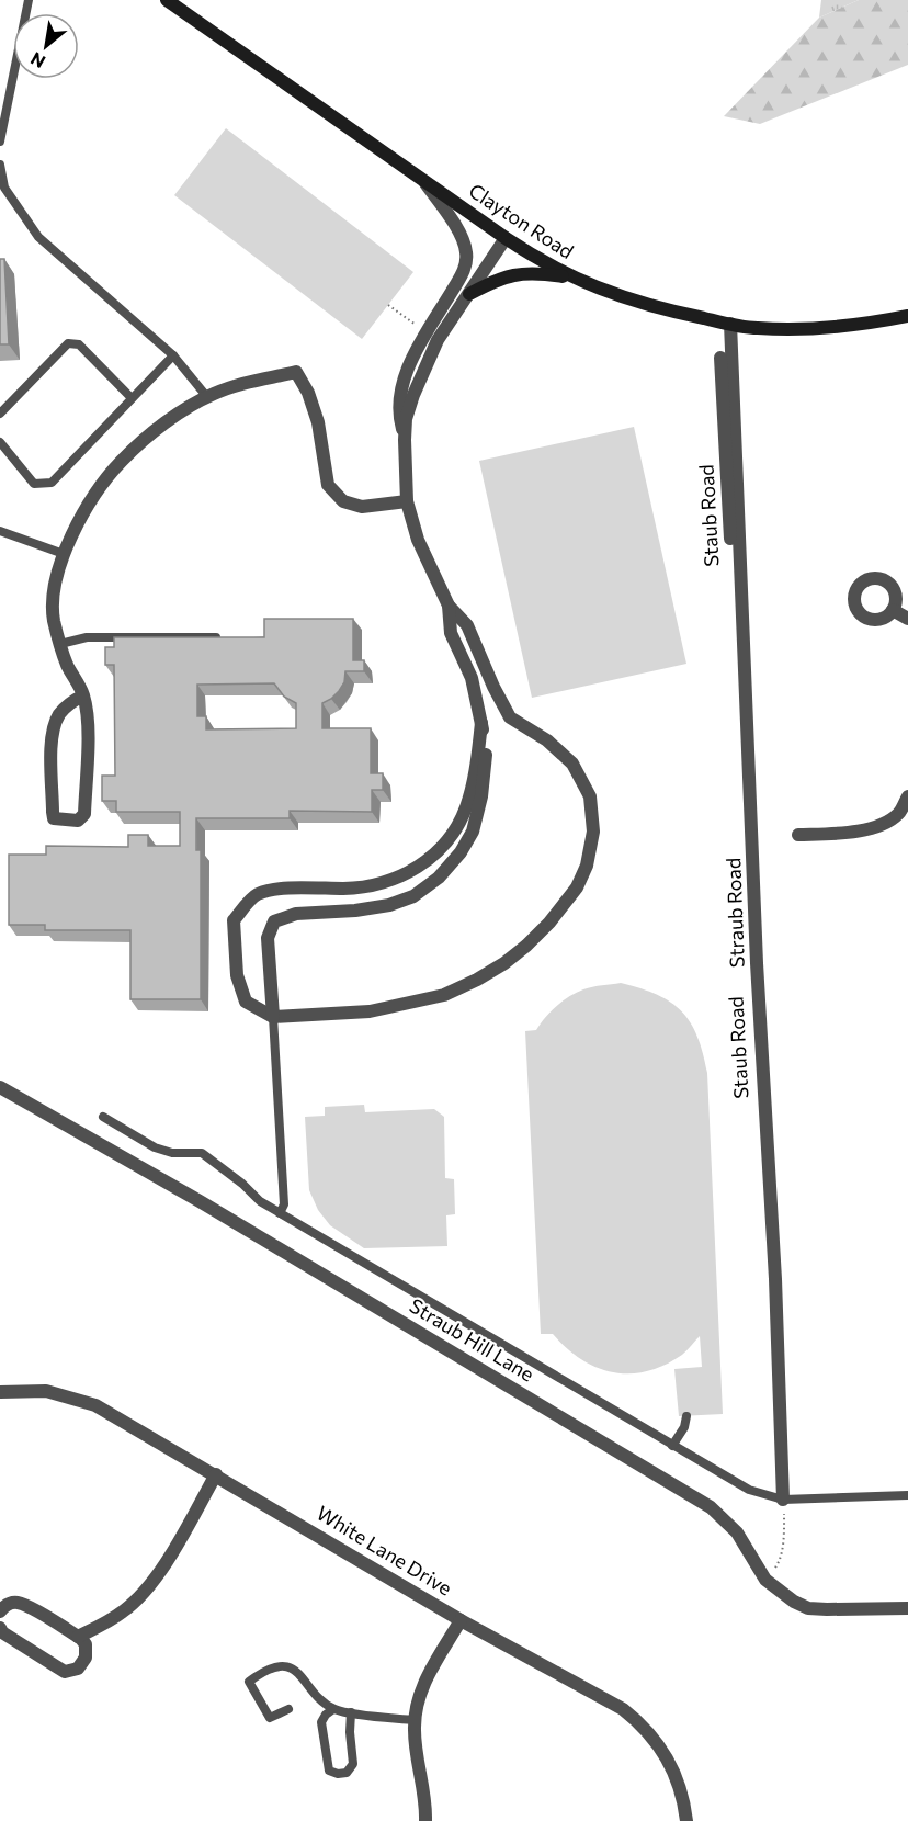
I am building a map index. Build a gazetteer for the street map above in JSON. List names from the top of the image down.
{
  "streets": {
    "main road": ["Clayton Road"],
    "street": [
      "Staub Road",
      "Straub Road",
      "Straub Hill Lane",
      "White Lane Drive"
    ]
  },
  "crossings": [
    ["Clayton Road", "Straub Road"],
    ["Staub Road", "Straub Road"]
  ],
  "north": "bottom left"
}
